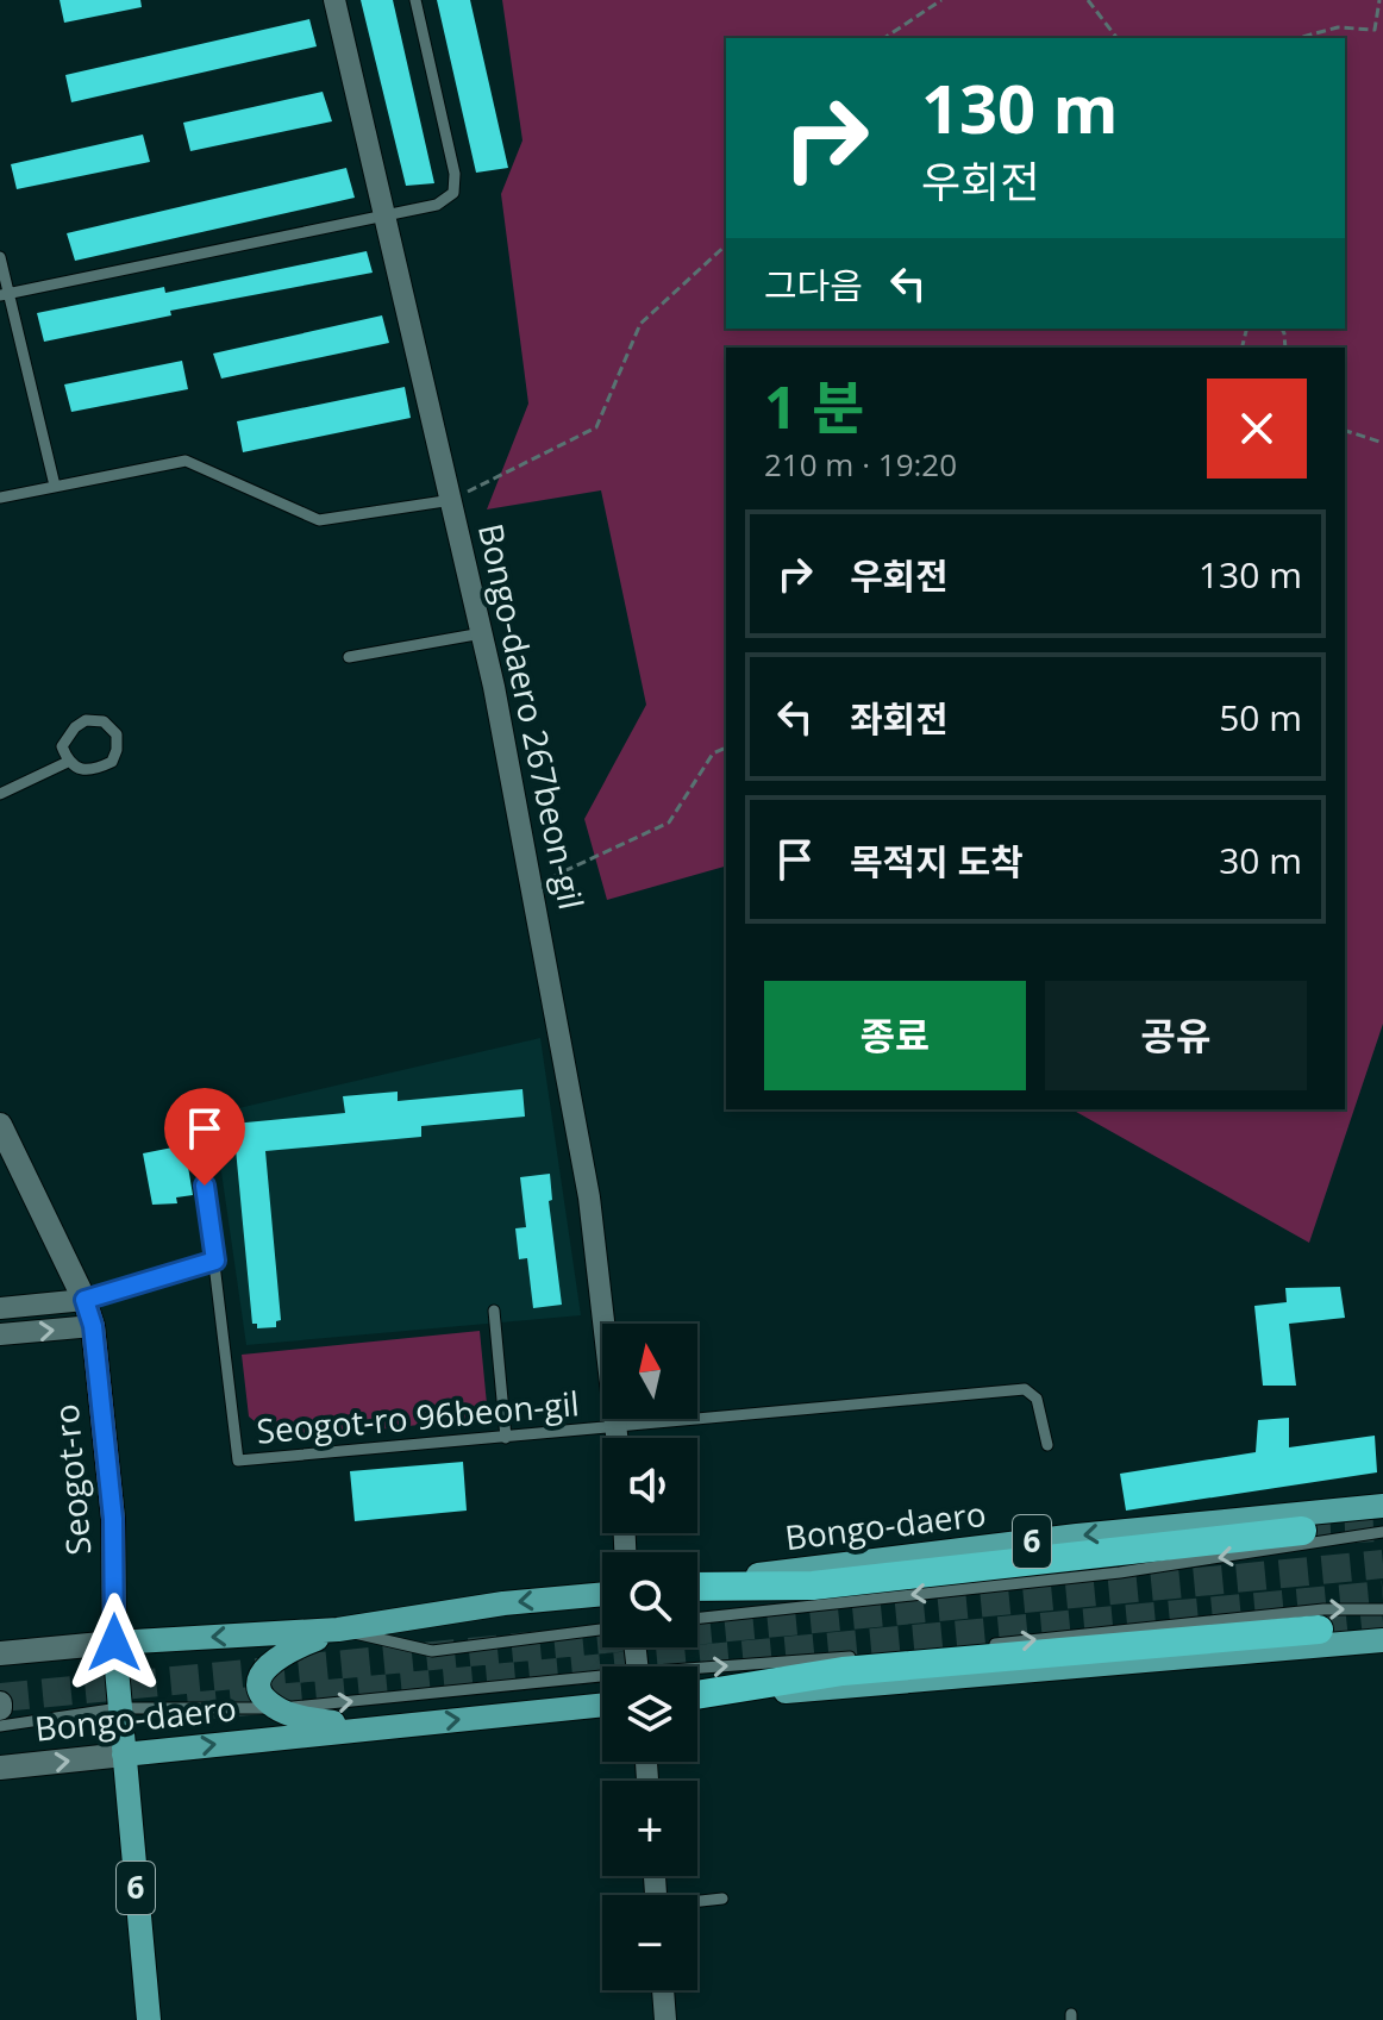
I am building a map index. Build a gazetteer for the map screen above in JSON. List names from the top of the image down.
{
  "streets": {
    "main road": ["Seogot-ro", "Bongo-daero", "6"],
    "street": ["Bongo-daero 267beon-gil"],
    "lane": ["Seogot-ro 96beon-gil"]
  },
  "crossings": [
    ["Bongo-daero 267beon-gil", "Seogot-ro 96beon-gil"],
    ["Seogot-ro", "Bongo-daero"]
  ],
  "north": "top",
  "page": {
    "turn": ["130 m", "우회전"],
    "then": "그다음",
    "heading": ["1 분", "210 m · 19:20"],
    "list": [
      {
        "name": "우회전",
        "value": "130 m"
      },
      {
        "name": "좌회전",
        "value": "50 m"
      },
      {
        "name": "목적지 도착",
        "value": "30 m"
      }
    ],
    "buttons": ["종료", "공유"],
    "map_buttons": ["+", "−"]
  }
}
